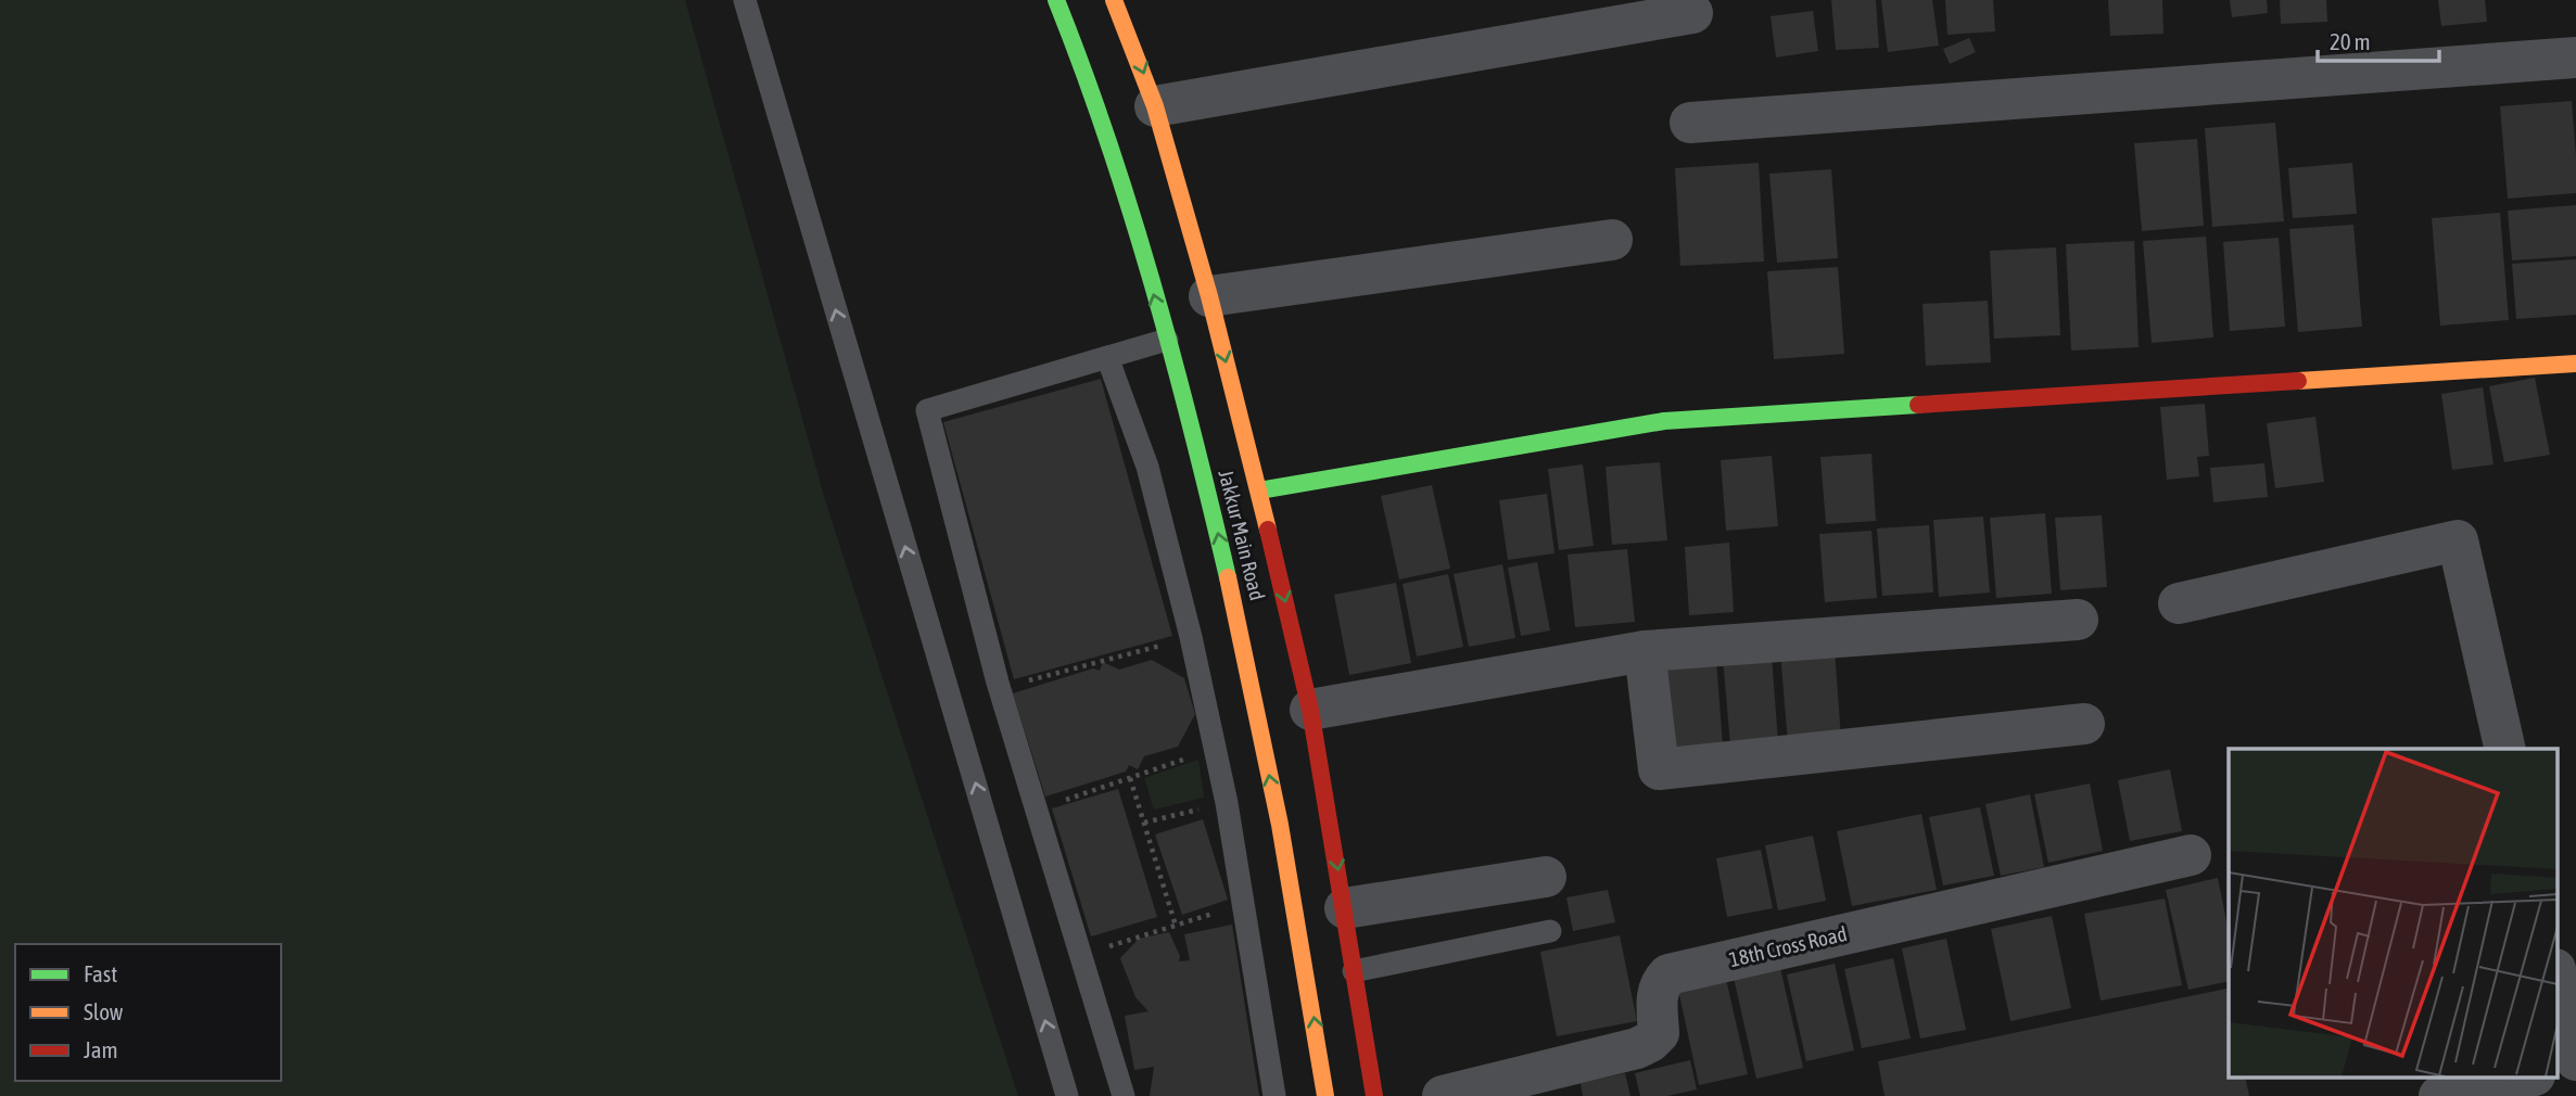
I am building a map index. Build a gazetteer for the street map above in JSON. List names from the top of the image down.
{
  "streets": {
    "main road": ["Jakkur Main Road"],
    "street": ["18th Cross Road"]
  },
  "legend": ["Fast", "Slow", "Jam"],
  "scale_bar": "20 m"
}
